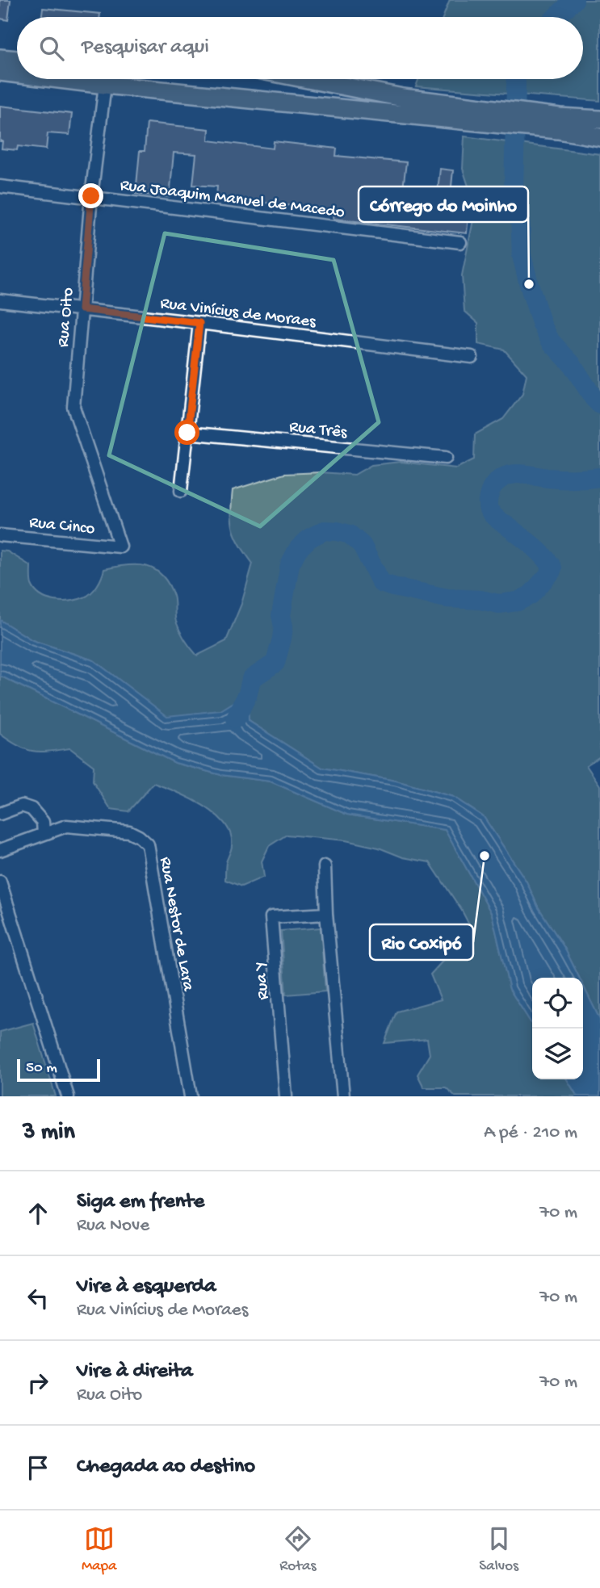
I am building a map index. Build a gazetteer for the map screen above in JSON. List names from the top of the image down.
{
  "streets": {
    "street": [
      "Rua Joaquim Manuel de Macedo",
      "Rua Vinícius de Moraes",
      "Rua Oito",
      "Rua Três",
      "Rua Cinco",
      "Rua Nestor de Lara",
      "Rua Y"
    ]
  },
  "crossings": [
    ["Rua Joaquim Manuel de Macedo", "Rua Oito"],
    ["Rua Vinícius de Moraes", "Rua Oito"],
    ["Rua Oito", "Rua Cinco"]
  ],
  "places": ["Córrego do Moinho", "Rio Coxipó"],
  "scale_bar": "50 m",
  "page": {
    "search": "Pesquisar aqui",
    "scale": "50 m",
    "heading": ["3 min", "A pé · 210 m"],
    "list": [
      ["Siga em frente", "Rua Nove", "70 m"],
      ["Vire à esquerda", "Rua Vinícius de Moraes", "70 m"],
      ["Vire à direita", "Rua Oito", "70 m"],
      "Chegada ao destino"
    ],
    "nav": ["Mapa", "Rotas", "Salvos"]
  }
}
